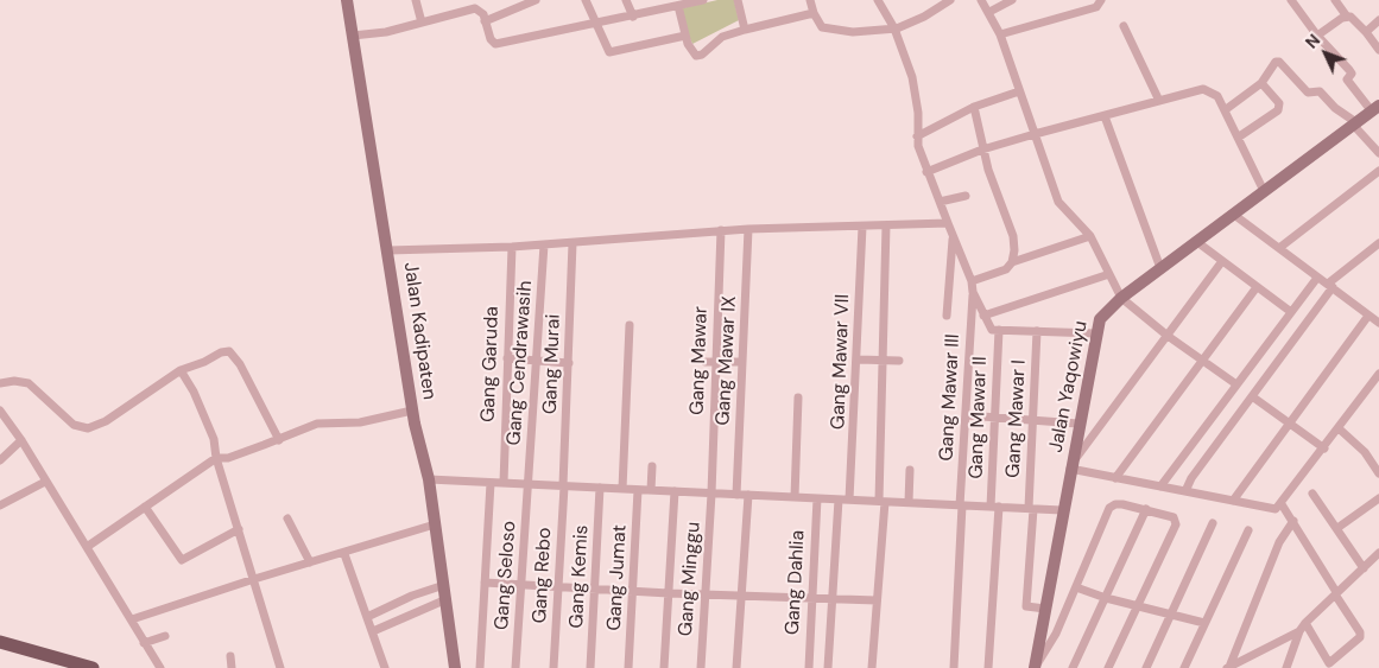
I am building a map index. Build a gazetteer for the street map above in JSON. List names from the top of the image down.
{
  "streets": {
    "street": [
      "Jalan Kadipaten",
      "Gang Mawar",
      "Gang Mawar IX",
      "Gang Mawar VII",
      "Gang Cendrawasih",
      "Gang Garuda",
      "Gang Murai",
      "Jalan Yaqowiyu",
      "Gang Mawar III",
      "Gang Mawar II",
      "Gang Mawar I",
      "Gang Seloso",
      "Gang Rebo",
      "Gang Kemis",
      "Gang Jumat",
      "Gang Minggu",
      "Gang Dahlia"
    ]
  },
  "crossings": [
    ["Gang Mawar", "Gang Minggu"],
    ["Gang Cendrawasih", "Gang Seloso"],
    ["Gang Murai", "Gang Rebo"],
    ["Jalan Yaqowiyu", "Gang Mawar I"]
  ],
  "north": "top left"
}
